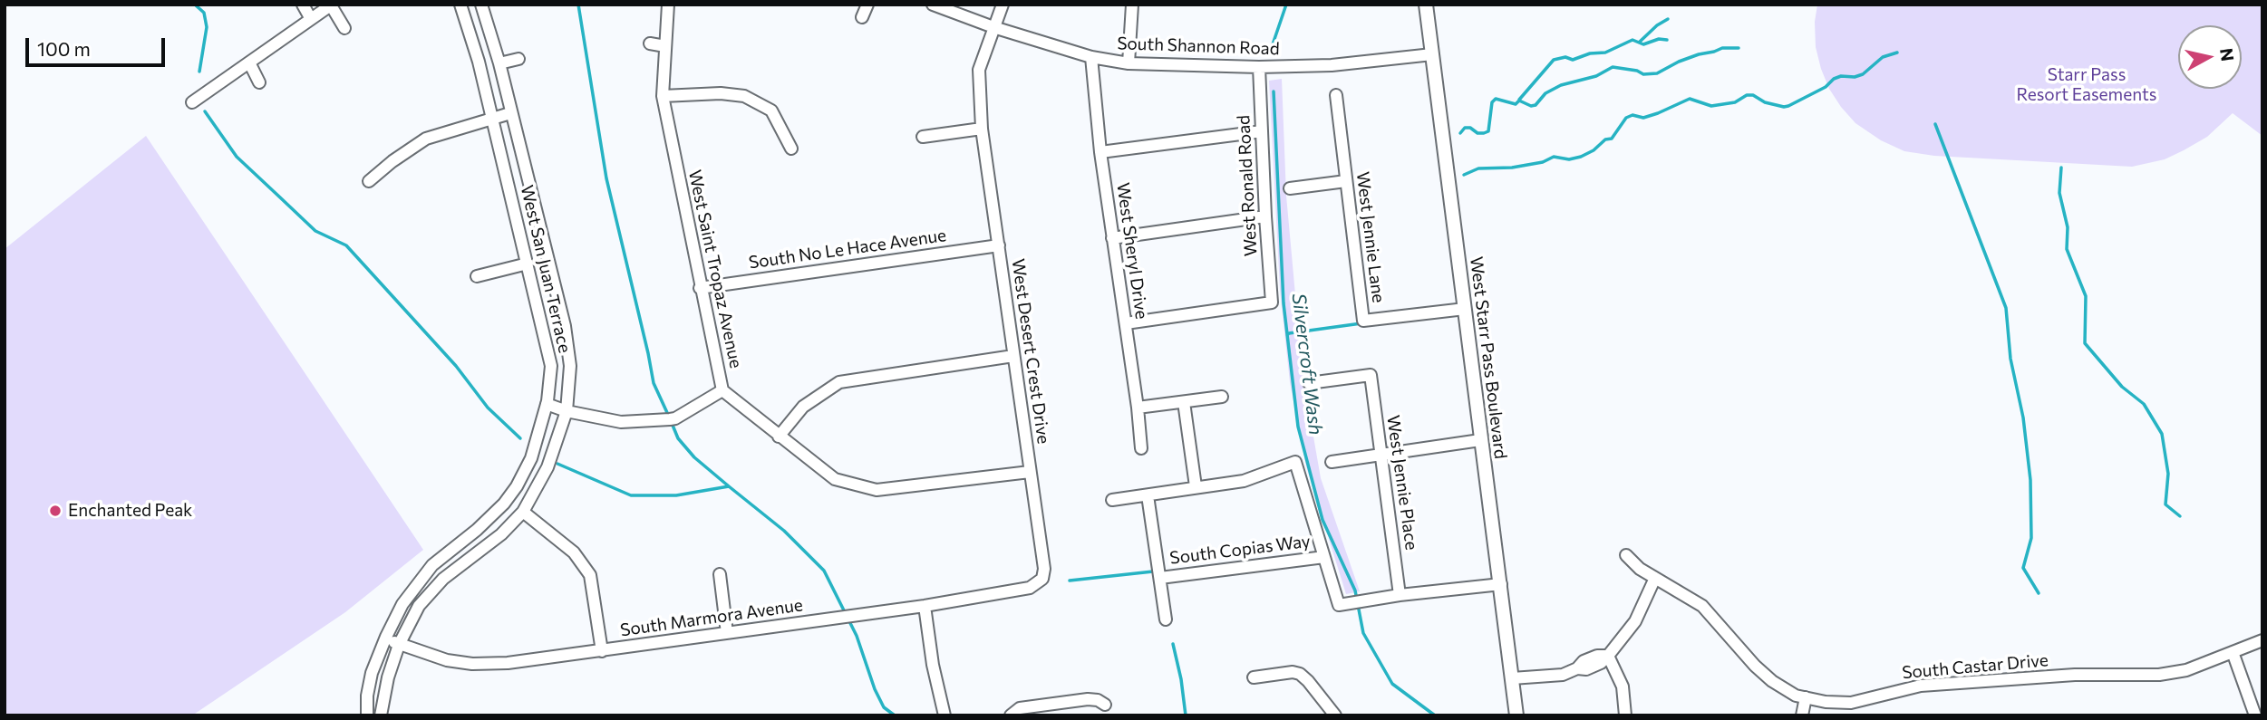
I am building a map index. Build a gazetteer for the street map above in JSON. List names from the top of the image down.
{
  "streets": {
    "street": [
      "South Shannon Road",
      "West Ronald Road",
      "West Jennie Lane",
      "South No Le Hace Avenue",
      "West Sheryl Drive",
      "West San Juan Terrace",
      "West Saint Tropaz Avenue",
      "West Desert Crest Drive",
      "West Starr Pass Boulevard",
      "West Jennie Place",
      "South Copias Way",
      "South Marmora Avenue",
      "South Castar Drive"
    ]
  },
  "crossings": [
    ["South Shannon Road", "West Ronald Road"],
    ["South Shannon Road", "West Sheryl Drive"],
    ["South Shannon Road", "West Desert Crest Drive"],
    ["South Shannon Road", "West Starr Pass Boulevard"],
    ["West Ronald Road", "West Sheryl Drive"],
    ["West Jennie Lane", "West Starr Pass Boulevard"],
    ["South No Le Hace Avenue", "West Saint Tropaz Avenue"],
    ["South No Le Hace Avenue", "West Desert Crest Drive"],
    ["West San Juan Terrace", "South Marmora Avenue"],
    ["West Saint Tropaz Avenue", "West Desert Crest Drive"],
    ["West Desert Crest Drive", "South Marmora Avenue"]
  ],
  "water": ["Silvercroft Wash"],
  "parks": ["Starr Pass Resort Easements"],
  "places": ["Enchanted Peak"],
  "scale_bar": "100 m",
  "north": "right"
}
